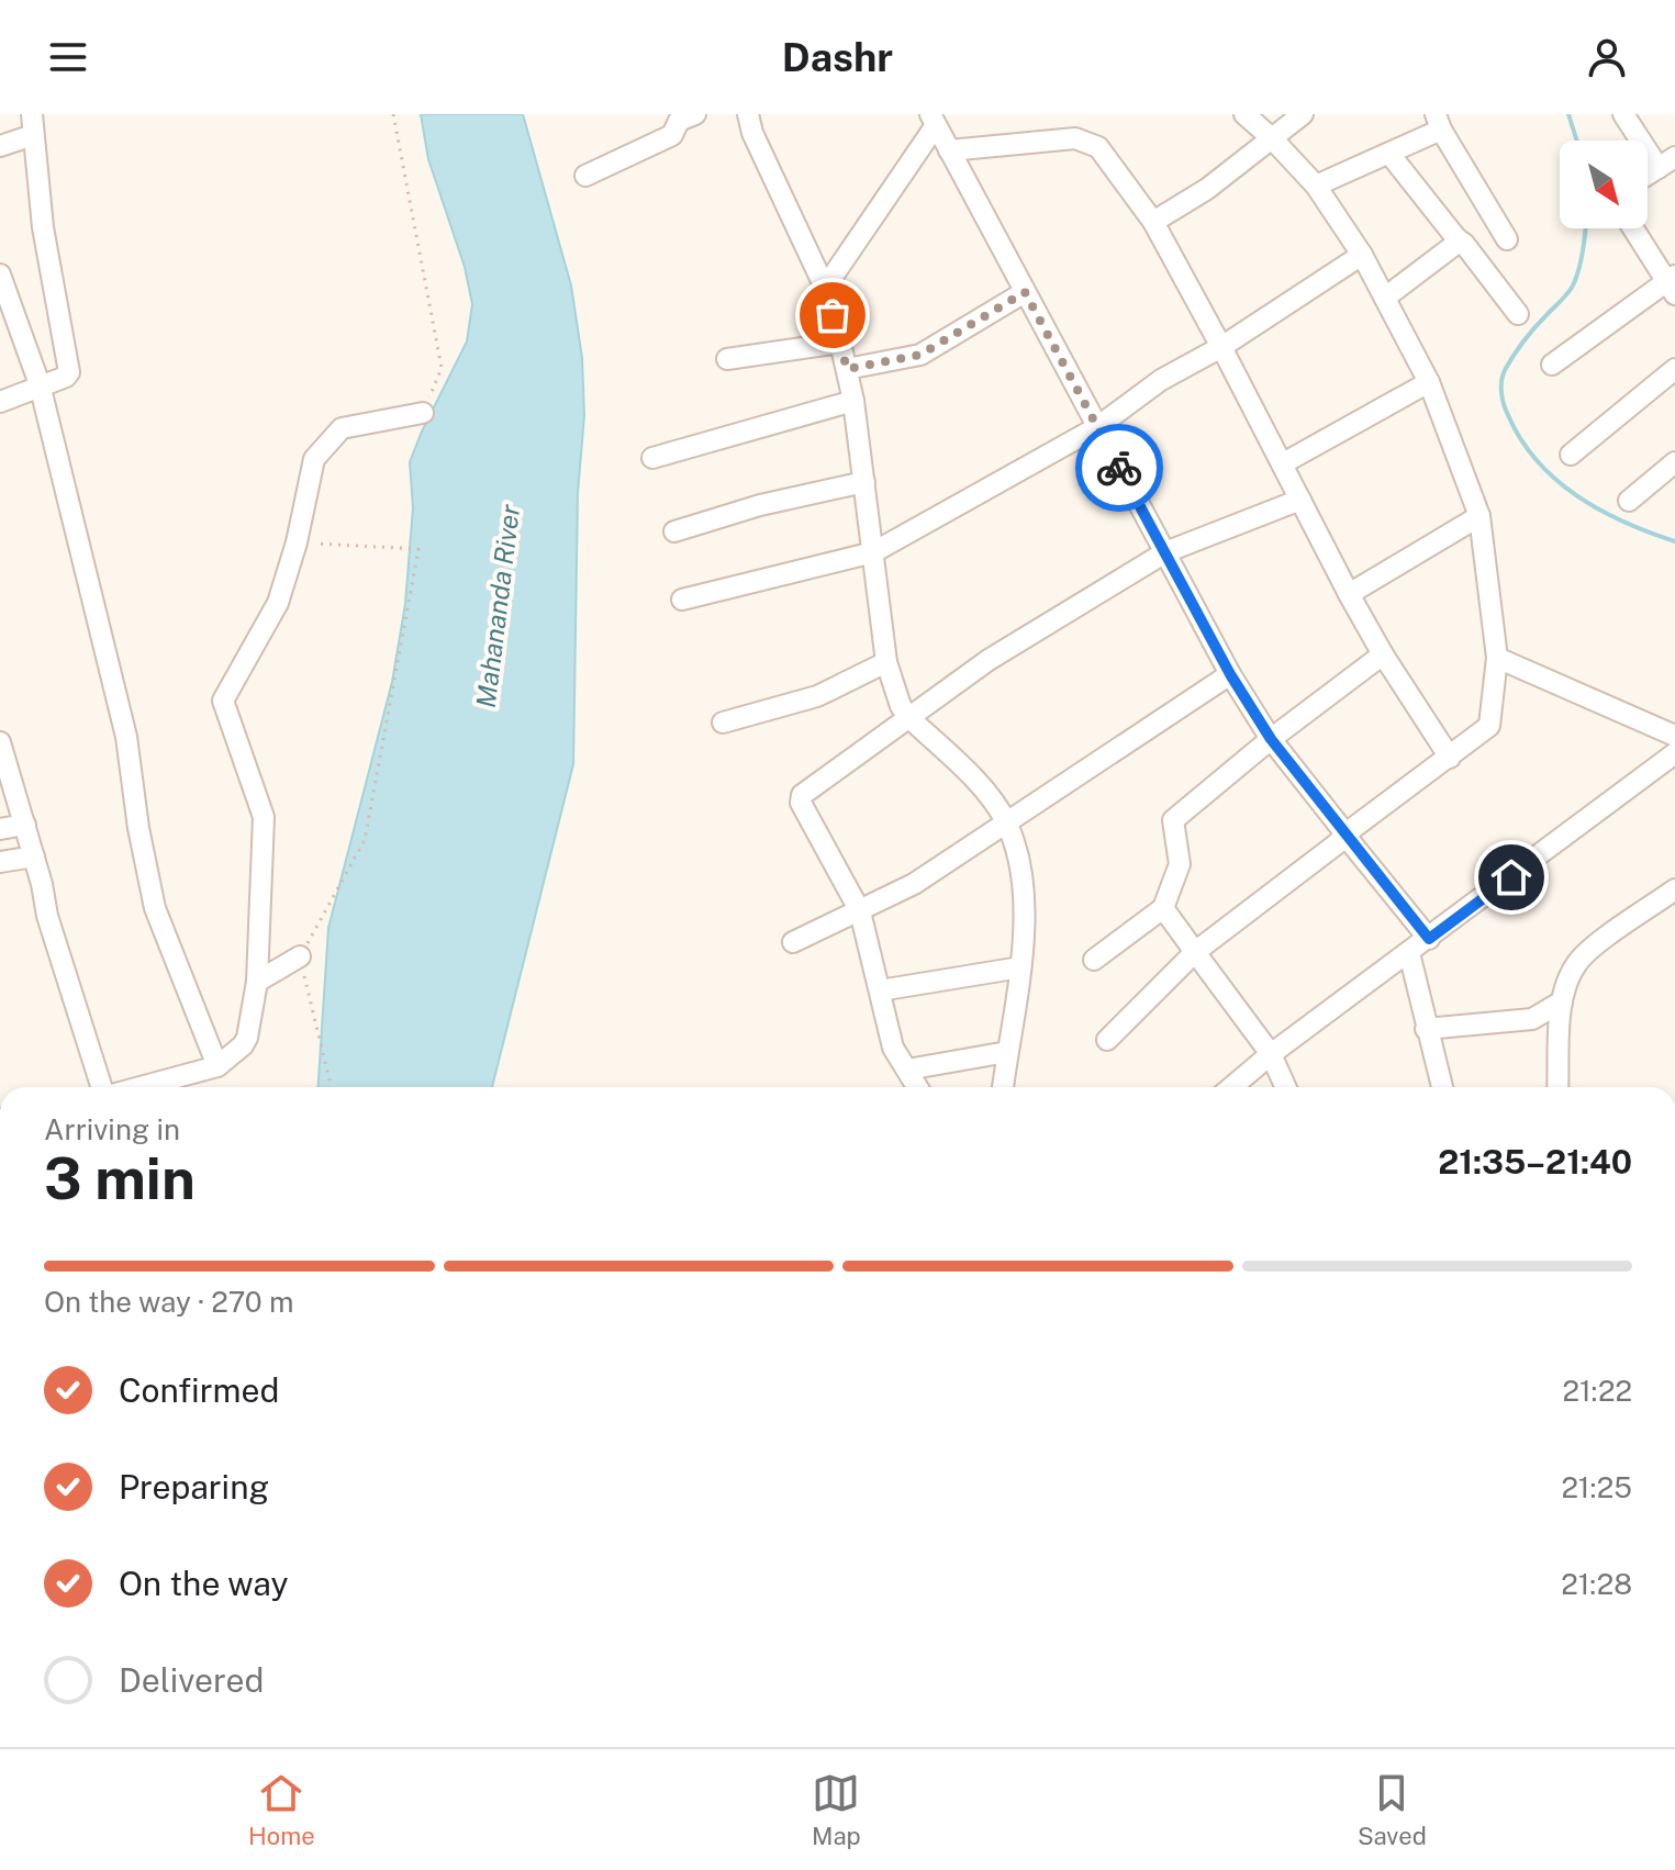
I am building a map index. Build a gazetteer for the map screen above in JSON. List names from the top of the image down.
{
  "water": ["Mahananda River"],
  "north": "bottom right",
  "page": {
    "header": "Dashr",
    "heading": ["3 min", "Arriving in", "21:35–21:40"],
    "bar": "On the way · 270 m",
    "list": [
      ["Confirmed", "21:22"],
      ["Preparing", "21:25"],
      ["On the way", "21:28"],
      "Delivered"
    ],
    "tabs": ["Home", "Map", "Saved"]
  }
}
